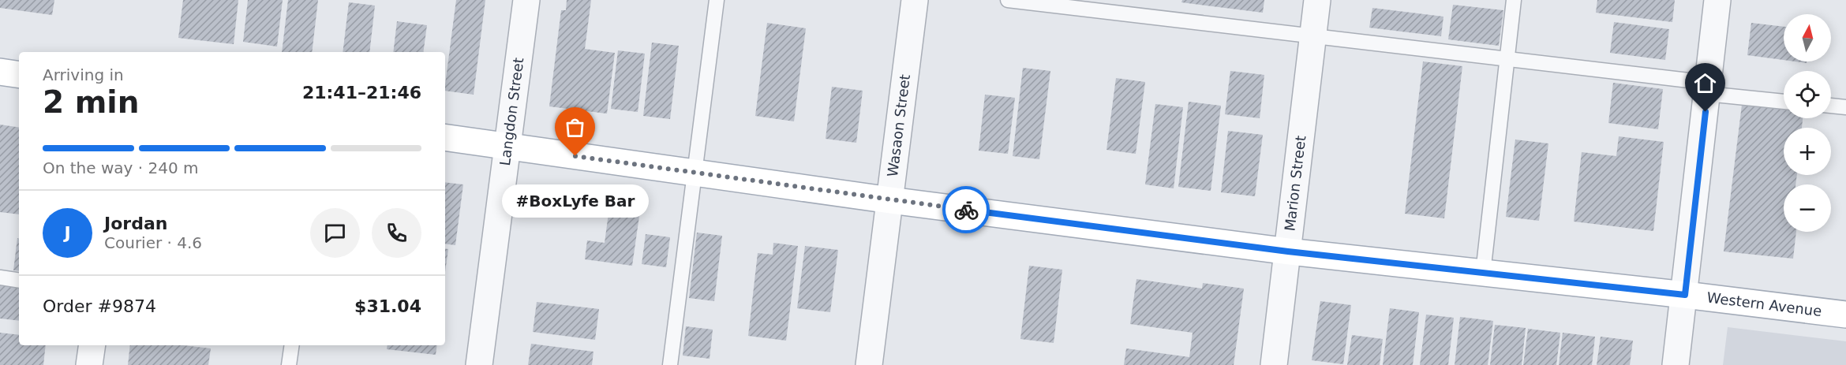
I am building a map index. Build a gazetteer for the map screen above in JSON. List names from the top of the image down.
{
  "streets": {
    "main road": ["Western Avenue"],
    "street": ["Langdon Street", "Wasaon Street", "Marion Street"]
  },
  "crossings": [
    ["Langdon Street", "Western Avenue"],
    ["Wasaon Street", "Western Avenue"],
    ["Marion Street", "Western Avenue"]
  ],
  "places": ["#BoxLyfe Bar"],
  "north": "top",
  "page": {
    "map_buttons": ["+", "−"],
    "heading": ["2 min", "Arriving in", "21:41–21:46"],
    "panel": [
      "Jordan",
      "Courier · 4.6",
      "Order #9874",
      "$31.04"
    ],
    "bar": "On the way · 240 m",
    "bubble": "#BoxLyfe Bar",
    "round": "J"
  }
}
